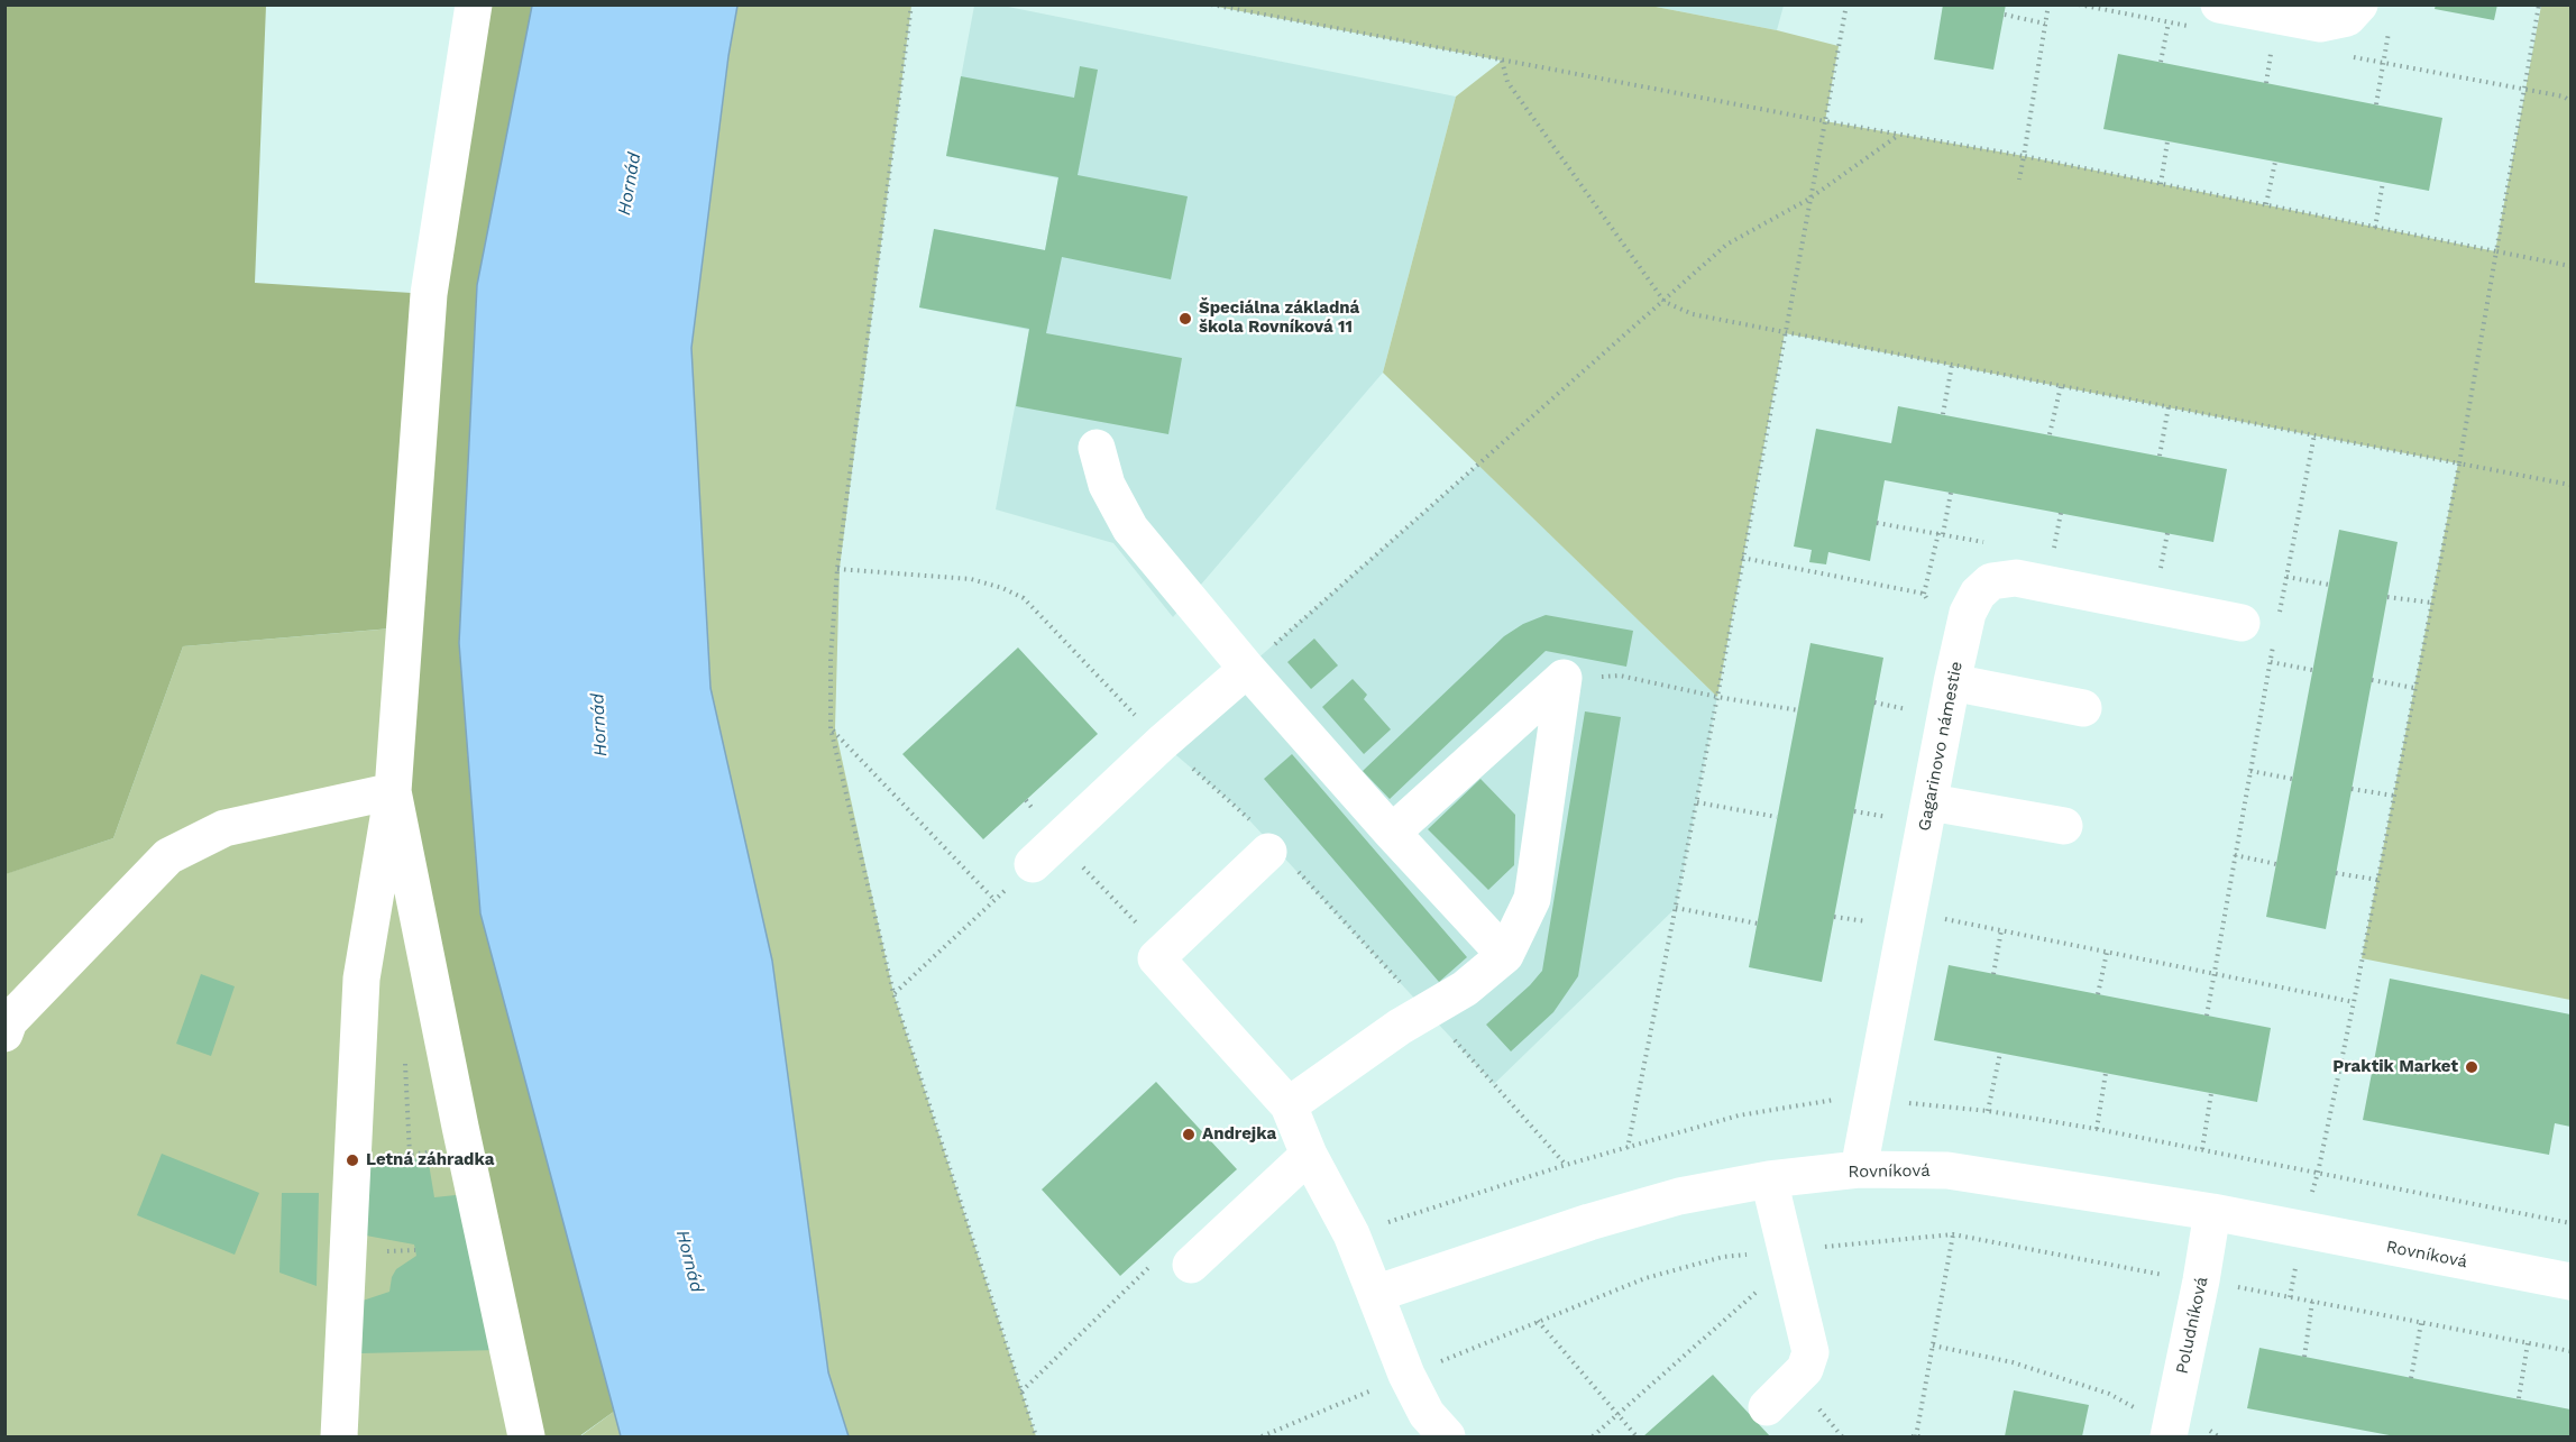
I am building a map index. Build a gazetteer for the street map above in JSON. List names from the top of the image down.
{
  "streets": {
    "street": ["Gagarinovo námestie", "Rovníková", "Poludníková"]
  },
  "crossings": [
    ["Gagarinovo námestie", "Rovníková"],
    ["Rovníková", "Poludníková"]
  ],
  "water": ["Hornád"],
  "places": [
    "Špeciálna základná škola Rovníková 11",
    "Praktik Market",
    "Andrejka",
    "Letná záhradka"
  ]
}
